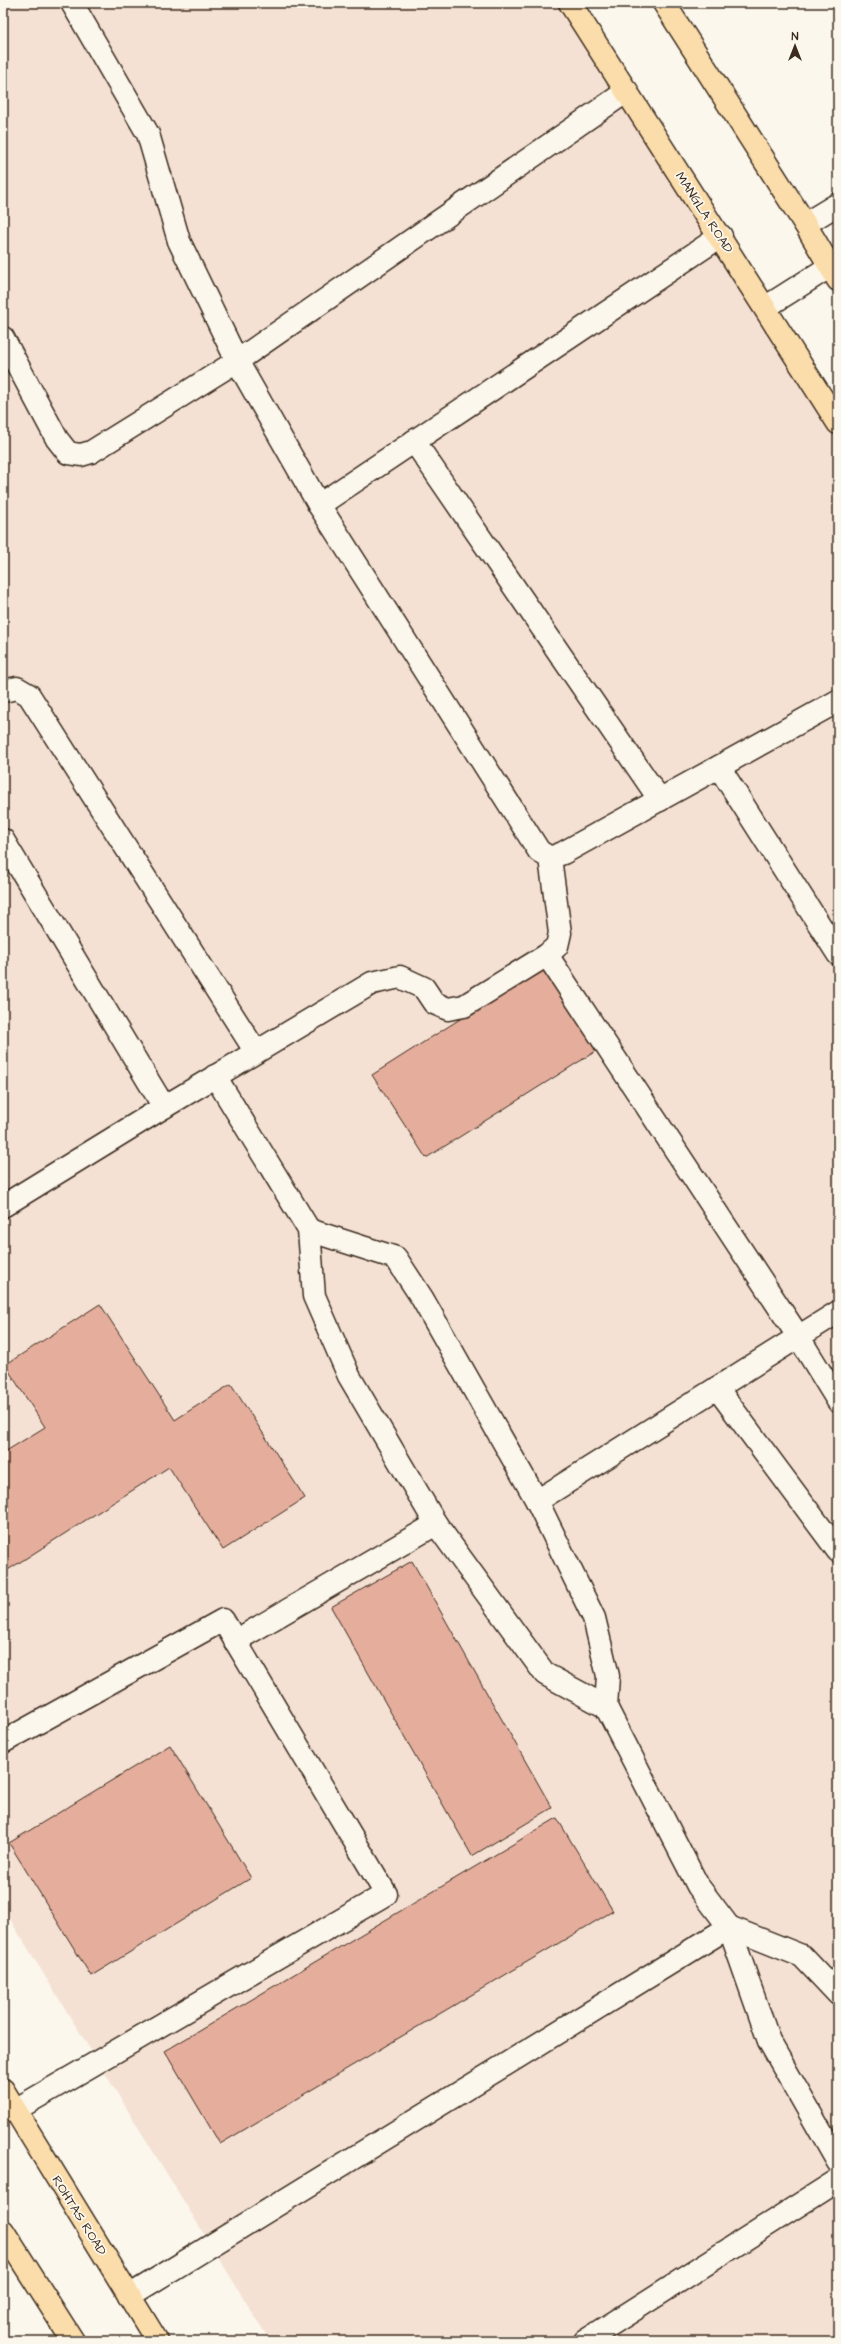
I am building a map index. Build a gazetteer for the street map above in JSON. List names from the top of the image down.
{
  "streets": {
    "main road": ["MANGLA ROAD", "ROHTAS ROAD"]
  },
  "north": "top"
}
